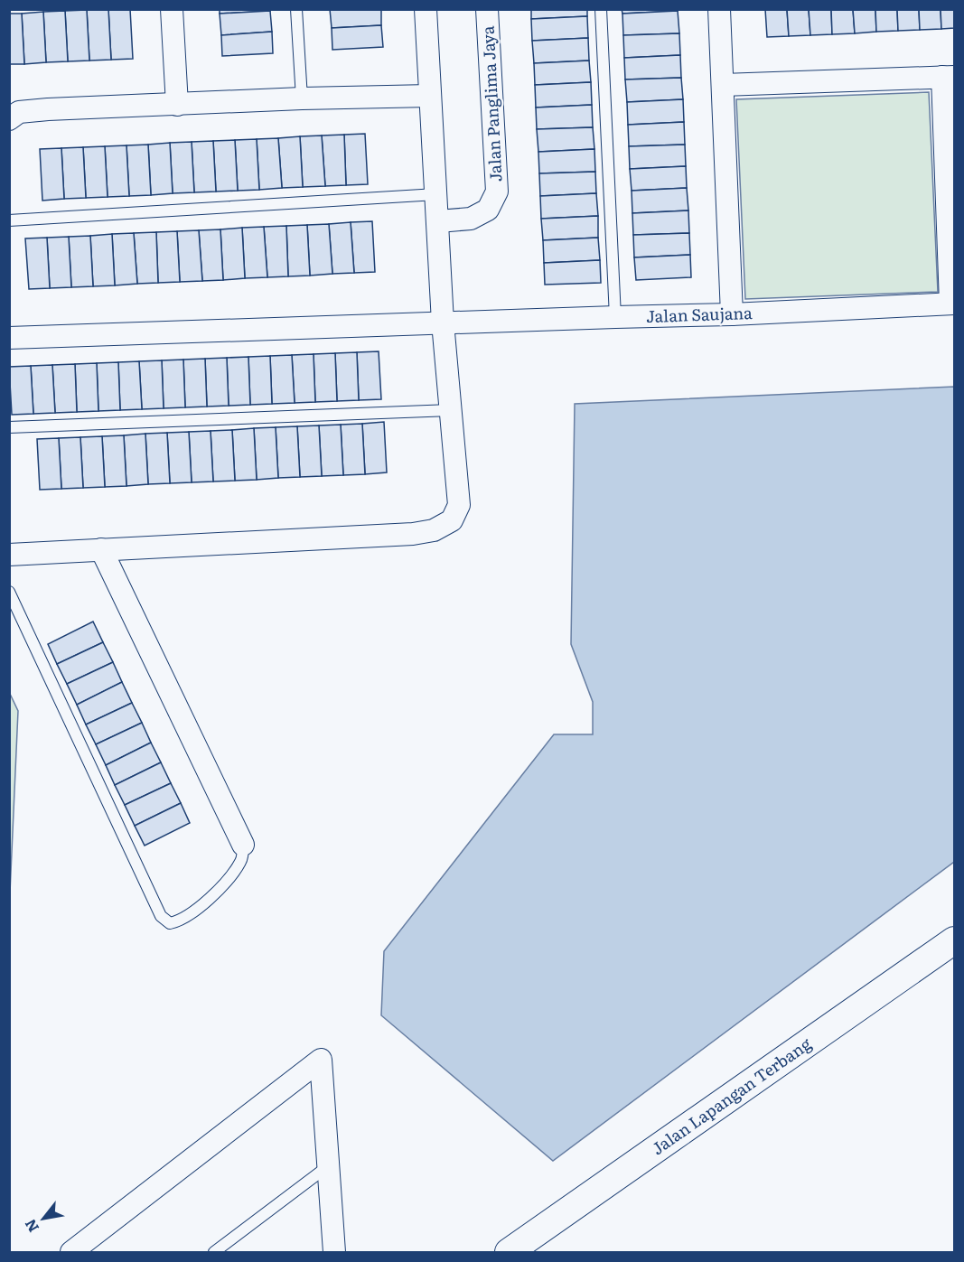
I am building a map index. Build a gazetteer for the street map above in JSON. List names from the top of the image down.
{
  "streets": {
    "street": ["Jalan Panglima Jaya", "Jalan Saujana", "Jalan Lapangan Terbang"]
  },
  "north": "bottom left"
}
